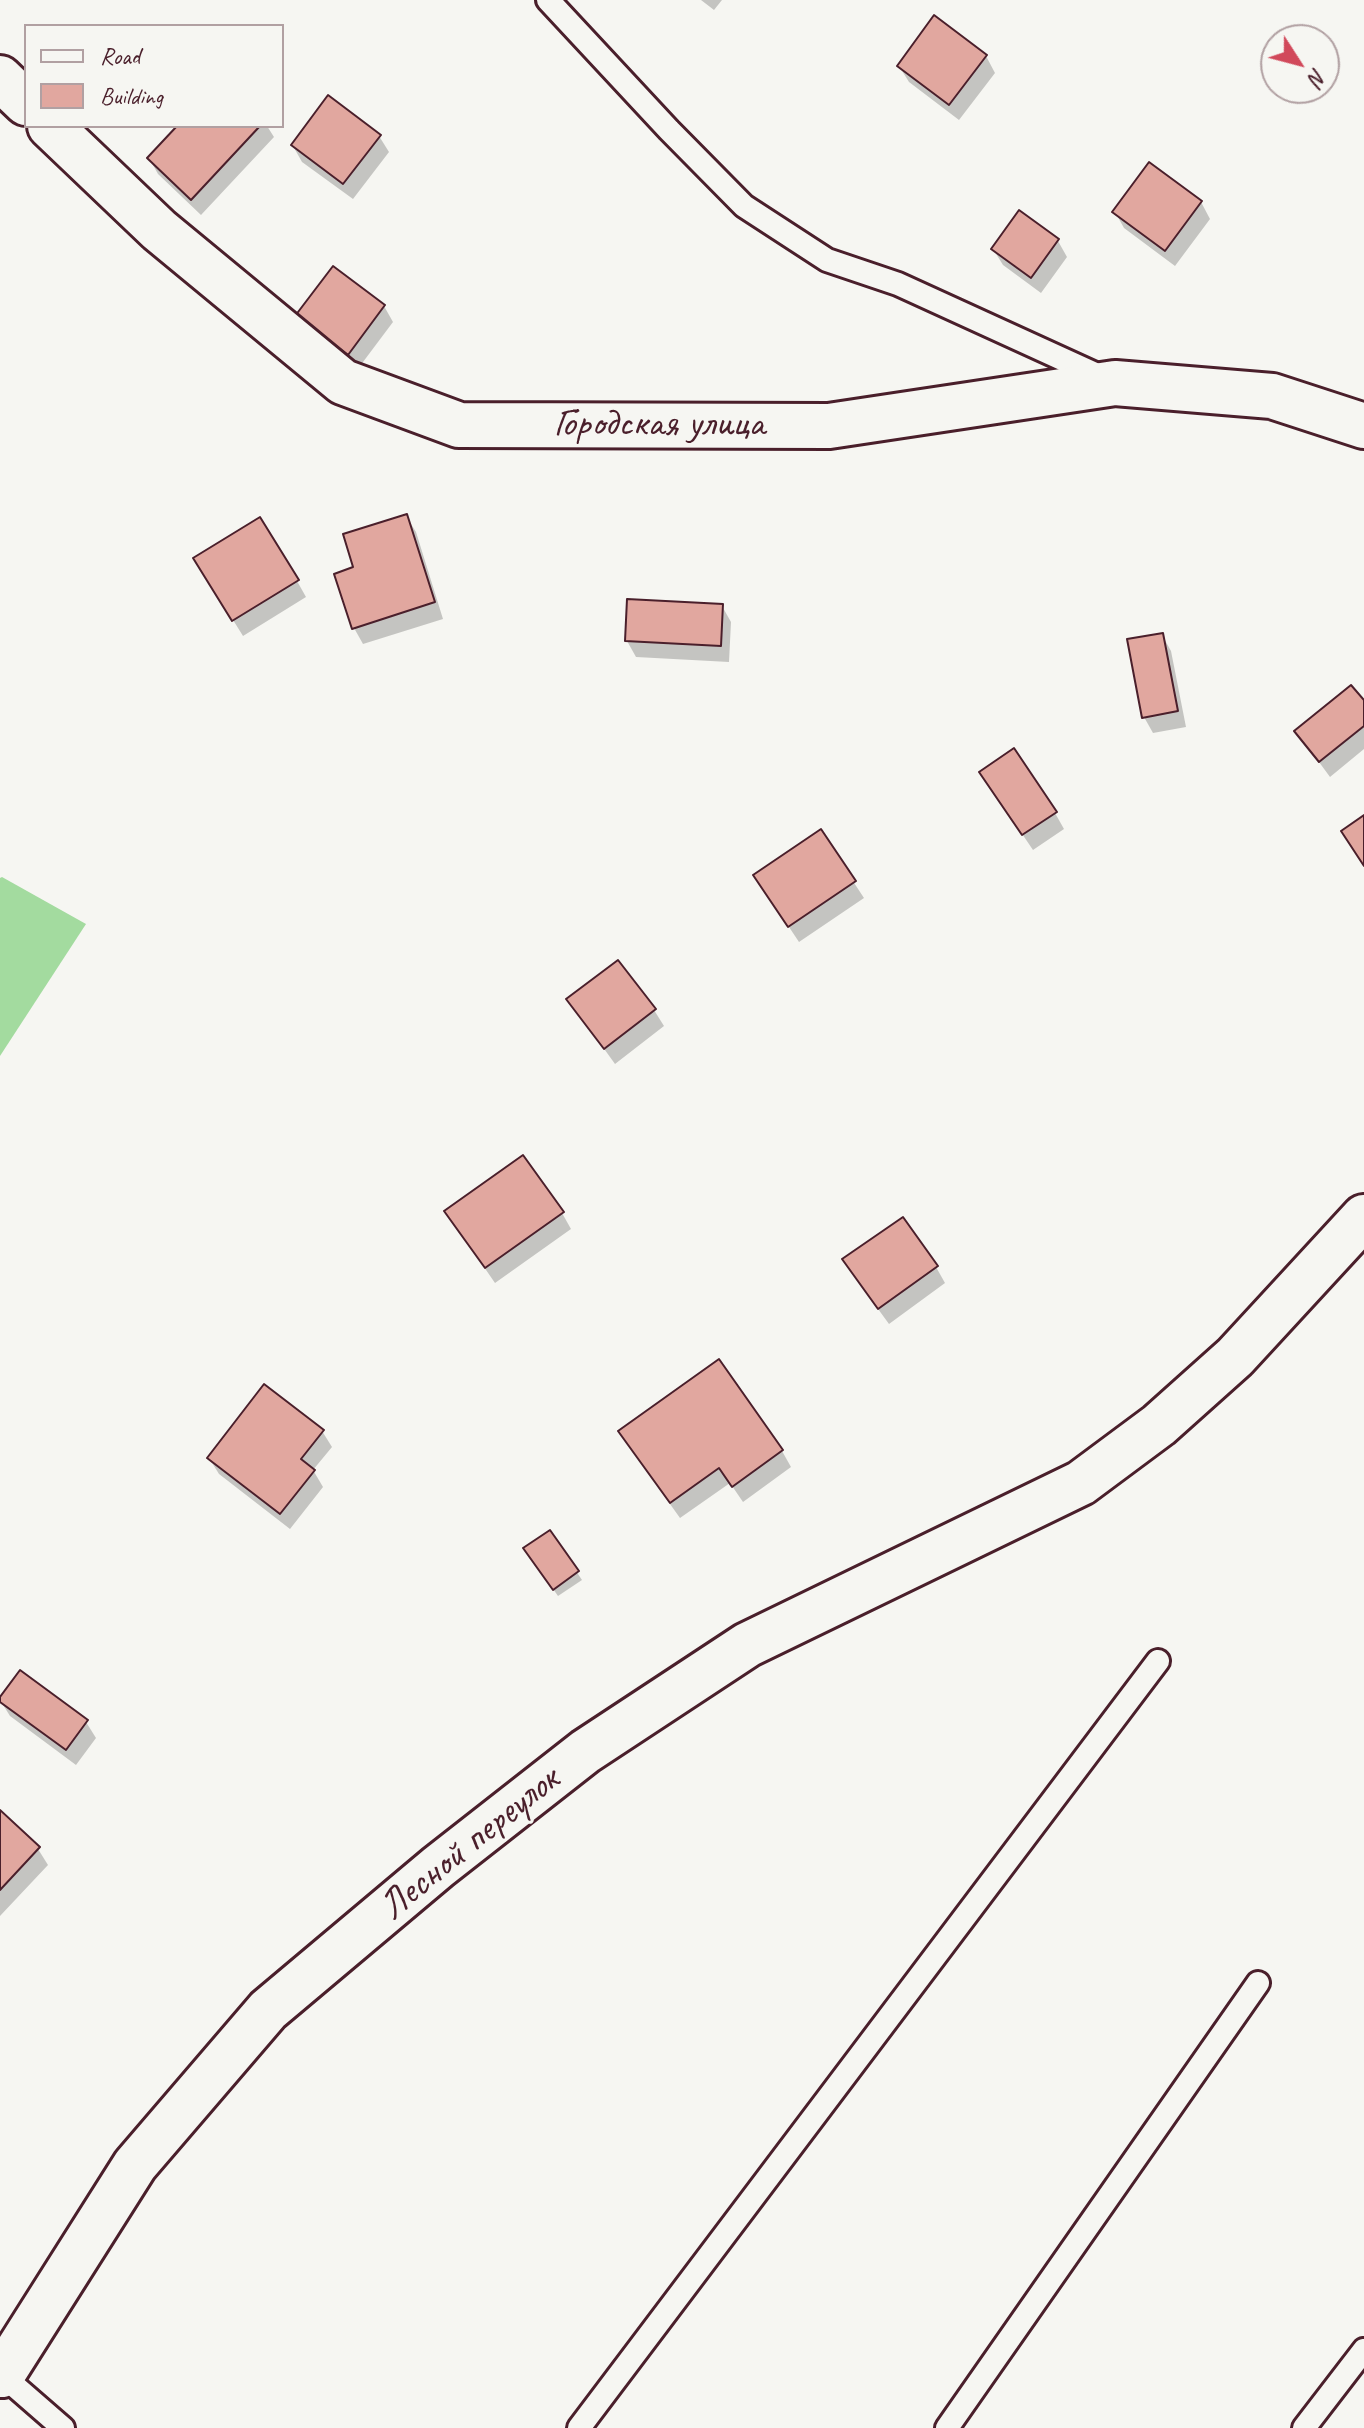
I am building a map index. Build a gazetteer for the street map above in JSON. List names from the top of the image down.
{
  "streets": {
    "street": ["Городская улица", "Лесной переулок"]
  },
  "legend": ["Road", "Building"],
  "north": "bottom right"
}
